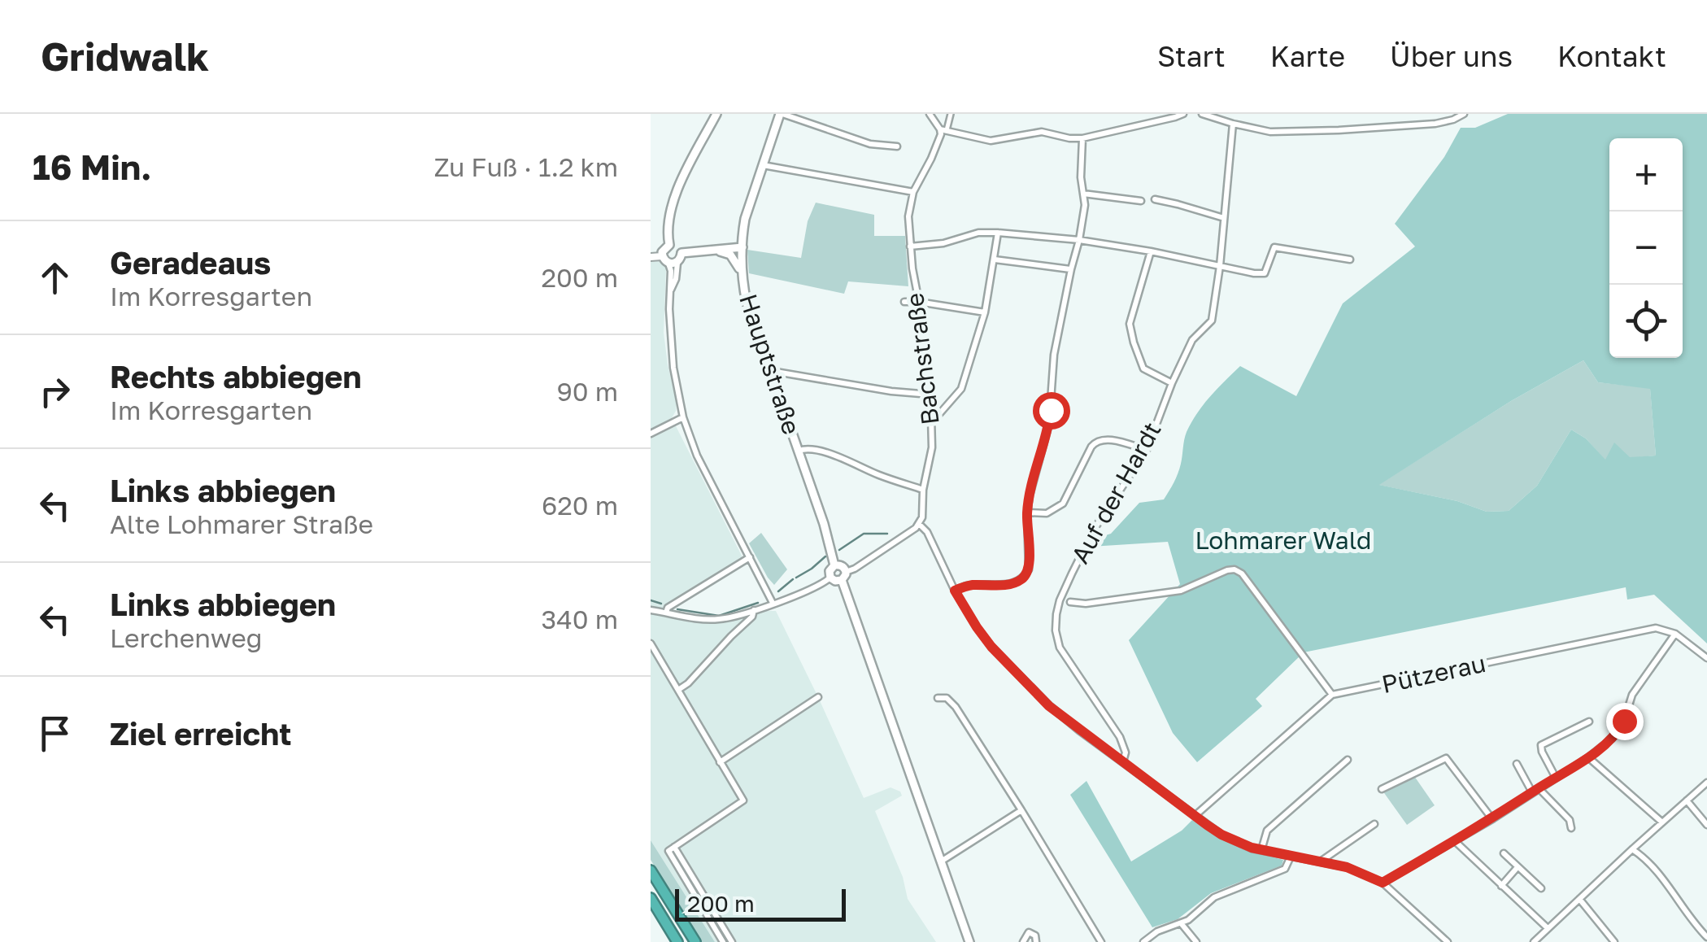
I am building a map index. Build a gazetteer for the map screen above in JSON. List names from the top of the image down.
{
  "streets": {
    "main road": ["Hauptstraße"],
    "street": ["Bachstraße", "Auf der Hardt", "Pützerau"]
  },
  "parks": ["Lohmarer Wald"],
  "scale_bar": "200 m",
  "page": {
    "header": "Gridwalk",
    "nav": [
      "Start",
      "Karte",
      "Über uns",
      "Kontakt"
    ],
    "heading": ["16 Min.", "Zu Fuß · 1.2 km"],
    "map_buttons": ["+", "−"],
    "list": [
      ["Geradeaus", "Im Korresgarten", "200 m"],
      ["Rechts abbiegen", "Im Korresgarten", "90 m"],
      ["Links abbiegen", "Alte Lohmarer Straße", "620 m"],
      ["Links abbiegen", "Lerchenweg", "340 m"],
      "Ziel erreicht"
    ],
    "scale": "200 m"
  }
}
